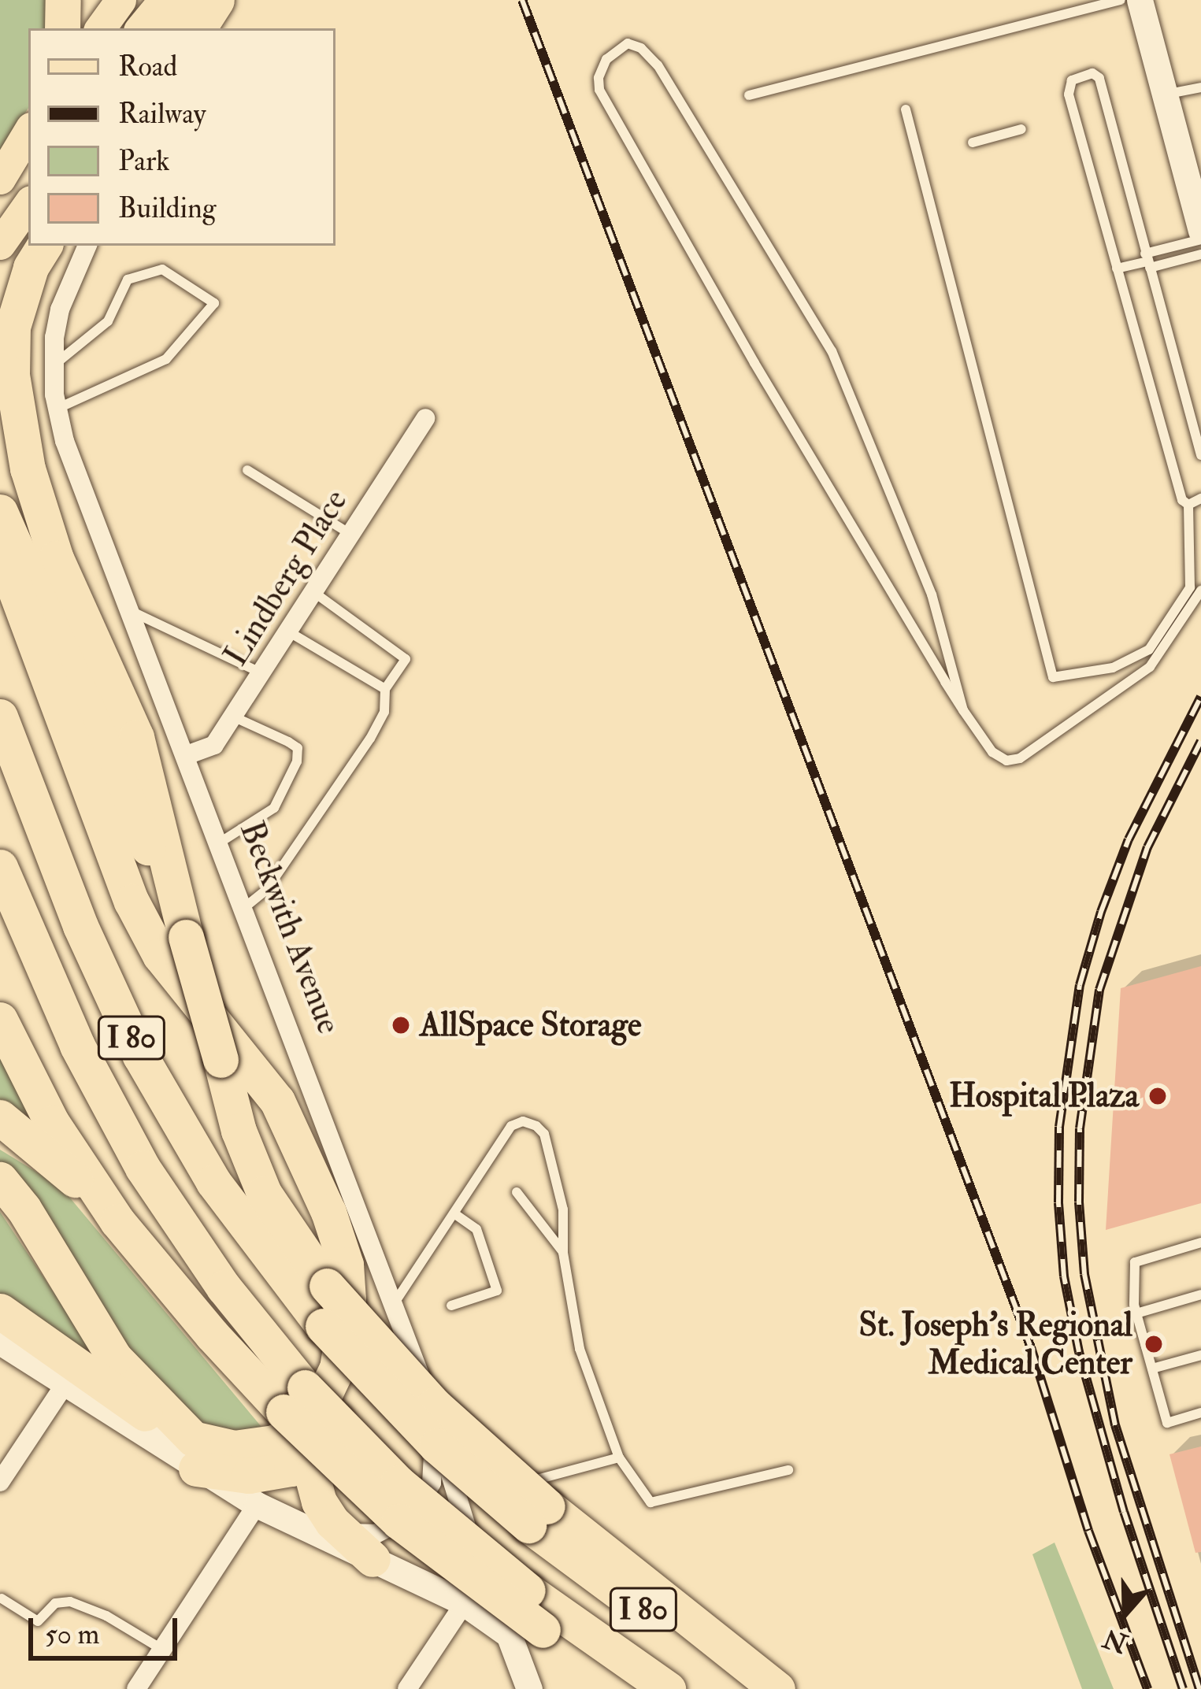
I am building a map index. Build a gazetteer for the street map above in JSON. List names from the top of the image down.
{
  "streets": {
    "highway": ["I 80"],
    "street": ["Lindberg Place", "Beckwith Avenue"]
  },
  "crossings": [
    ["Lindberg Place", "Beckwith Avenue"]
  ],
  "places": ["AllSpace Storage", "Hospital Plaza", "St. Joseph’s Regional Medical Center"],
  "legend": [
    "Road",
    "Railway",
    "Park",
    "Building"
  ],
  "scale_bar": "50 m",
  "north": "bottom"
}
